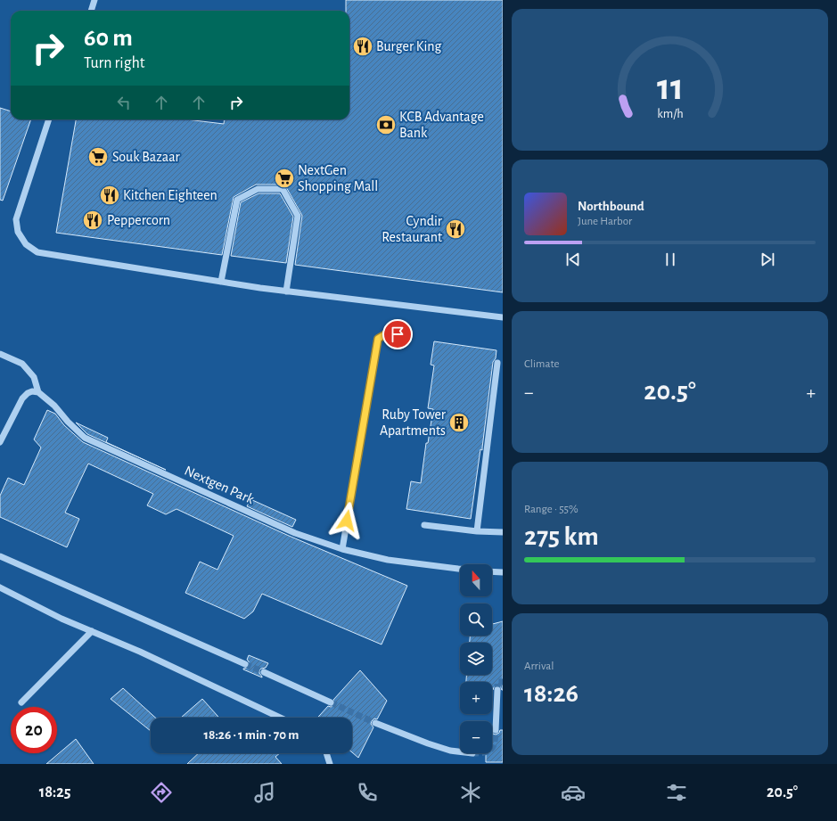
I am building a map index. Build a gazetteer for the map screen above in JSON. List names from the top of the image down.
{
  "streets": {
    "street": ["Nextgen Park"]
  },
  "places": {
    "restaurant": [
      "Burger King",
      "Kitchen Eighteen",
      "Peppercorn",
      "Cyndir Restaurant"
    ],
    "bank": ["KCB Advantage Bank"],
    "supermarket": ["Souk Bazaar", "NextGen Shopping Mall"],
    "building": ["Ruby Tower Apartments"]
  },
  "north": "top",
  "page": {
    "turn": ["60 m", "Turn right"],
    "song": ["Northbound", "June Harbor"],
    "tile": [
      "Climate",
      ["Range · 55%", "275 km"],
      ["Arrival", "18:26"]
    ],
    "heat": ["−", "20.5°", "+"],
    "map_buttons": ["+", "−"],
    "limit": "20",
    "trip": "18:26 · 1 min · 70 m",
    "tabs": ["18:25", "20.5°"],
    "gauge": ["11", "km/h"]
  }
}
